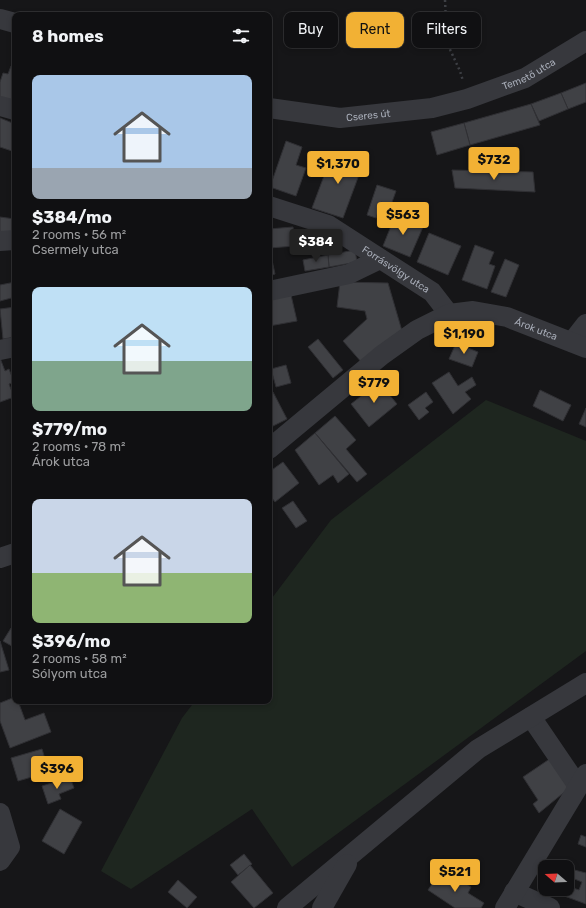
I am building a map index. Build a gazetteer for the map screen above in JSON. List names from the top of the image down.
{
  "streets": {
    "street": [
      "Temető utca",
      "Cseres út",
      "Forrásvölgy utca",
      "Árok utca"
    ]
  },
  "crossings": [
    ["Temető utca", "Cseres út"],
    ["Forrásvölgy utca", "Árok utca"]
  ],
  "north": "left",
  "page": {
    "chip": ["Buy", "Rent", "Filters"],
    "heading": "8 homes",
    "list": [
      {
        "name": "$384/mo",
        "note": "2 rooms · 56 m² · Csermely utca"
      },
      {
        "name": "$779/mo",
        "note": "2 rooms · 78 m² · Árok utca"
      },
      {
        "name": "$396/mo",
        "note": "2 rooms · 58 m² · Sólyom utca"
      }
    ],
    "price": [
      "$732",
      "$1,370",
      "$563",
      "$384",
      "$1,190",
      "$779",
      "$396",
      "$521"
    ]
  }
}
